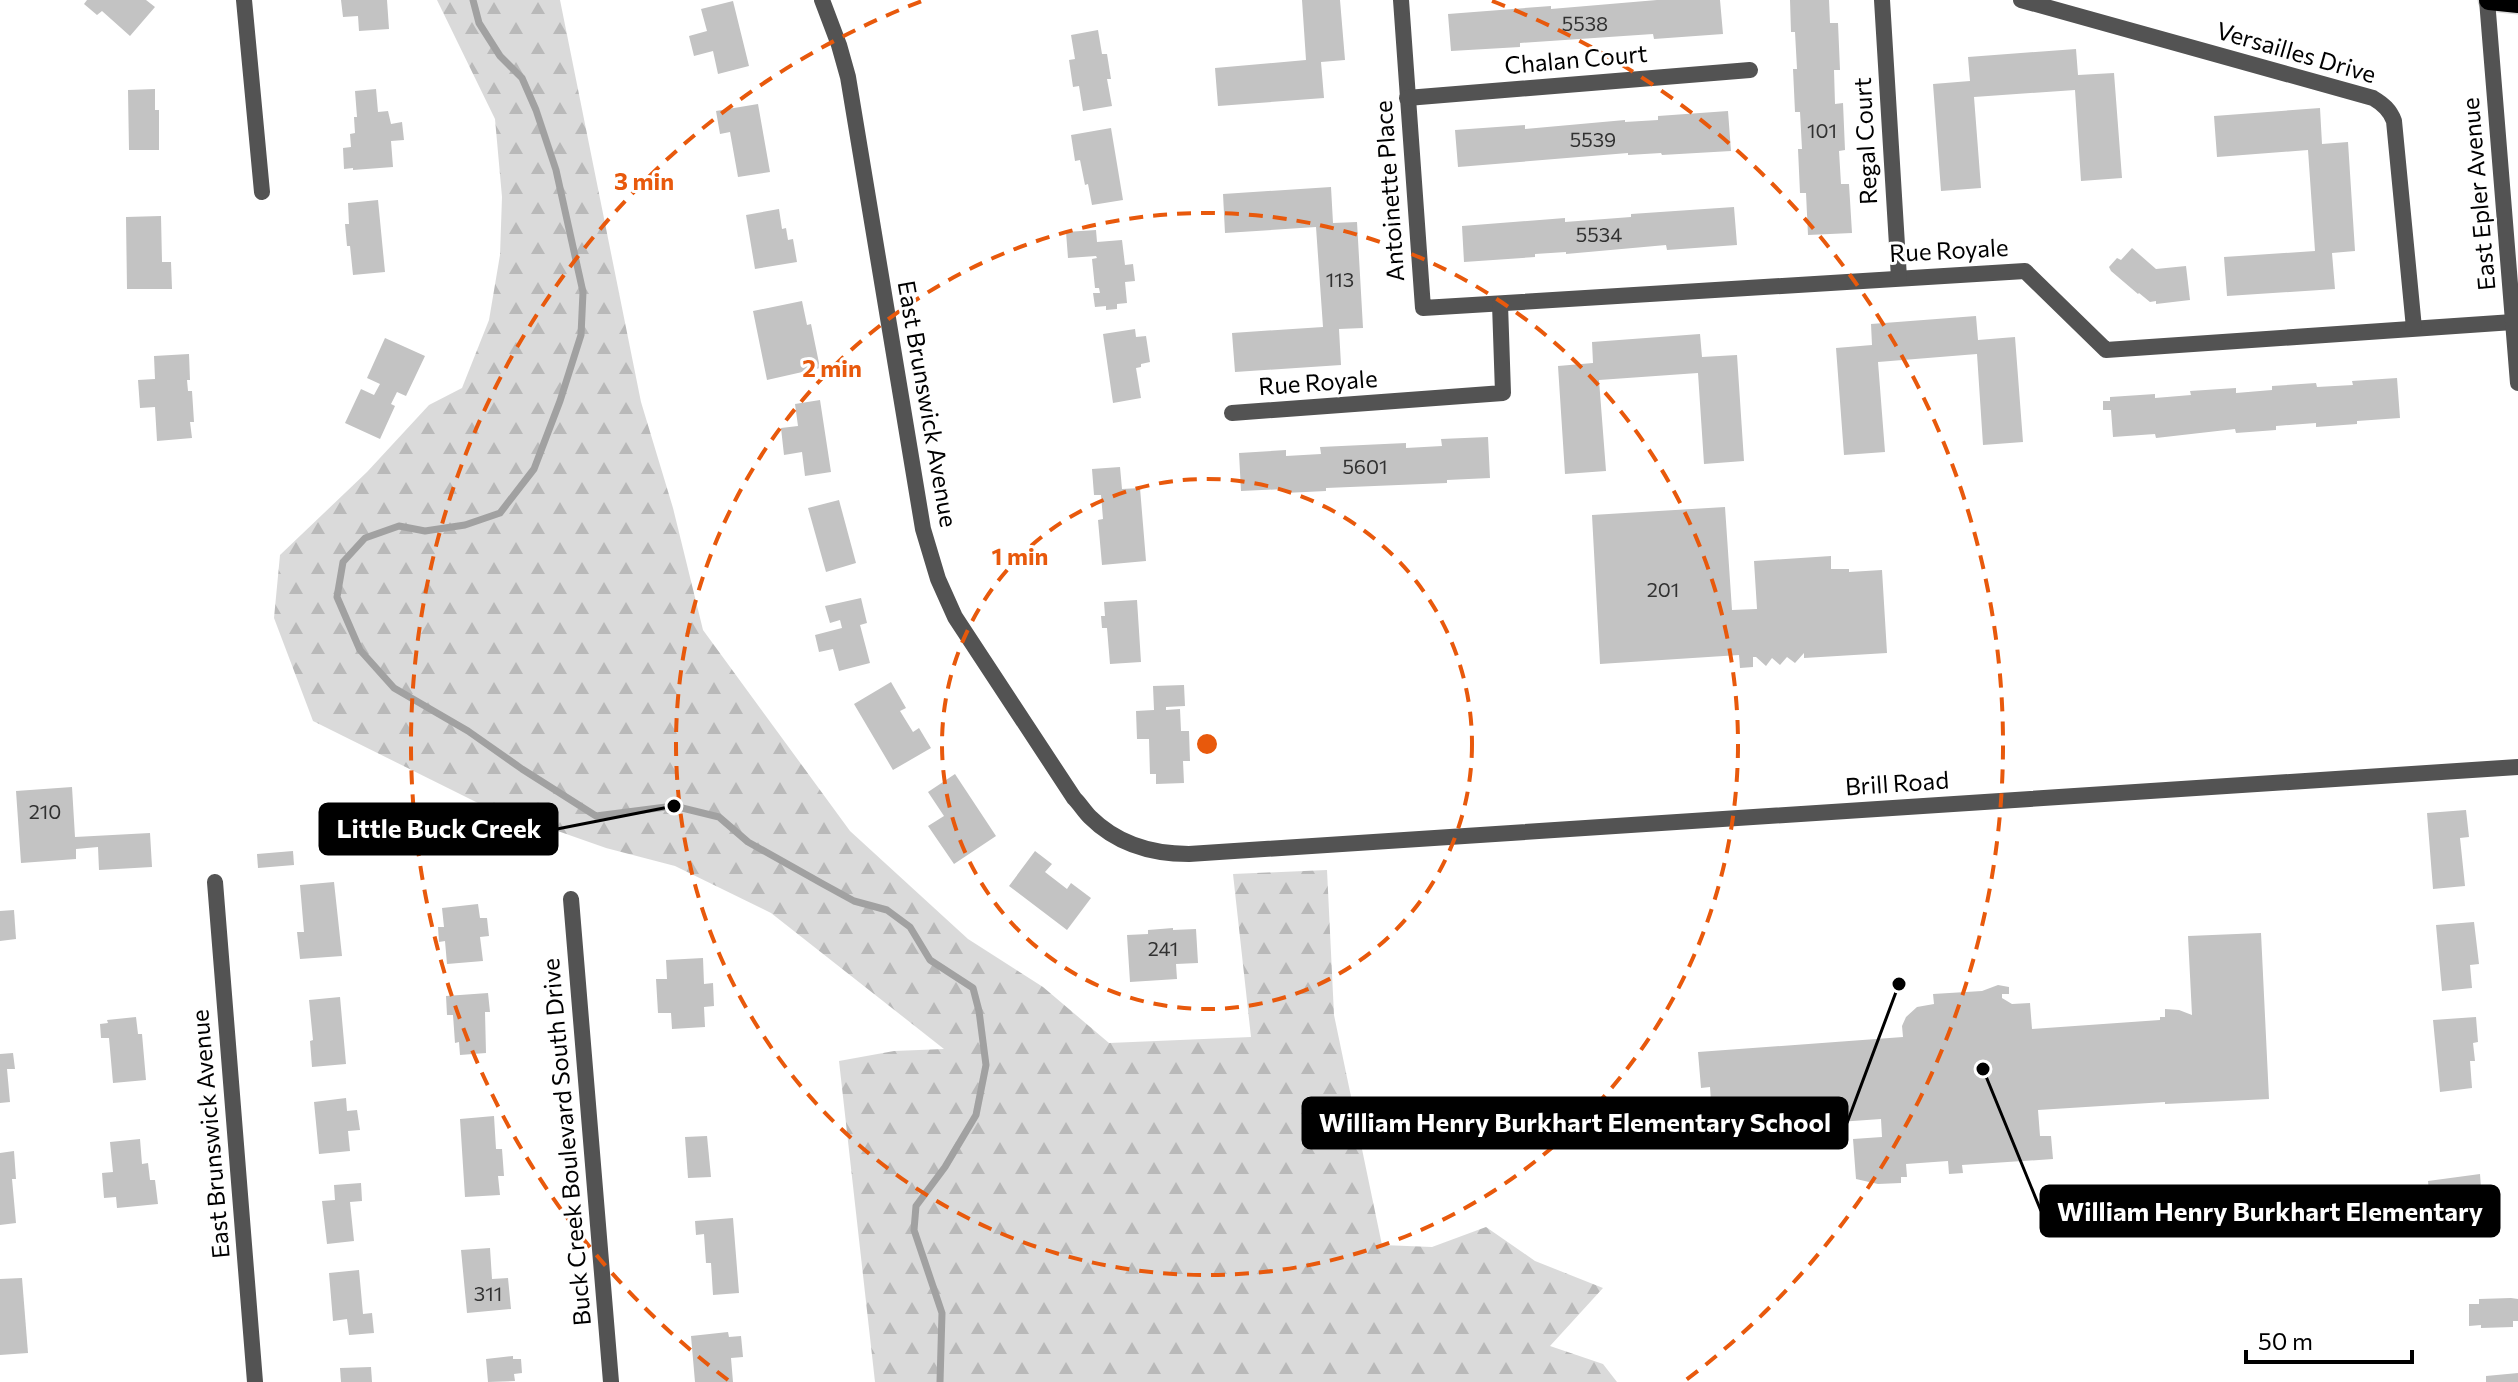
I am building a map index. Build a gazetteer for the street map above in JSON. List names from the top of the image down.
{
  "streets": {
    "street": [
      "Versailles Drive",
      "Chalan Court",
      "Regal Court",
      "Antoinette Place",
      "East Epler Avenue",
      "Rue Royale",
      "East Brunswick Avenue",
      "Brill Road",
      "Buck Creek Boulevard South Drive"
    ]
  },
  "crossings": [
    ["Versailles Drive", "Rue Royale"],
    ["Chalan Court", "Antoinette Place"],
    ["Regal Court", "Rue Royale"],
    ["Antoinette Place", "Rue Royale"],
    ["East Epler Avenue", "Rue Royale"],
    ["East Brunswick Avenue", "Brill Road"]
  ],
  "places": ["Little Buck Creek", "William Henry Burkhart Elementary School", "William Henry Burkhart Elementary"],
  "house_numbers": [
    "5538",
    "101",
    "5539",
    "5534",
    "113",
    "5601",
    "201",
    "210",
    "241",
    "311"
  ],
  "scale_bar": "50 m",
  "rings": ["3 min", "2 min", "1 min"]
}
